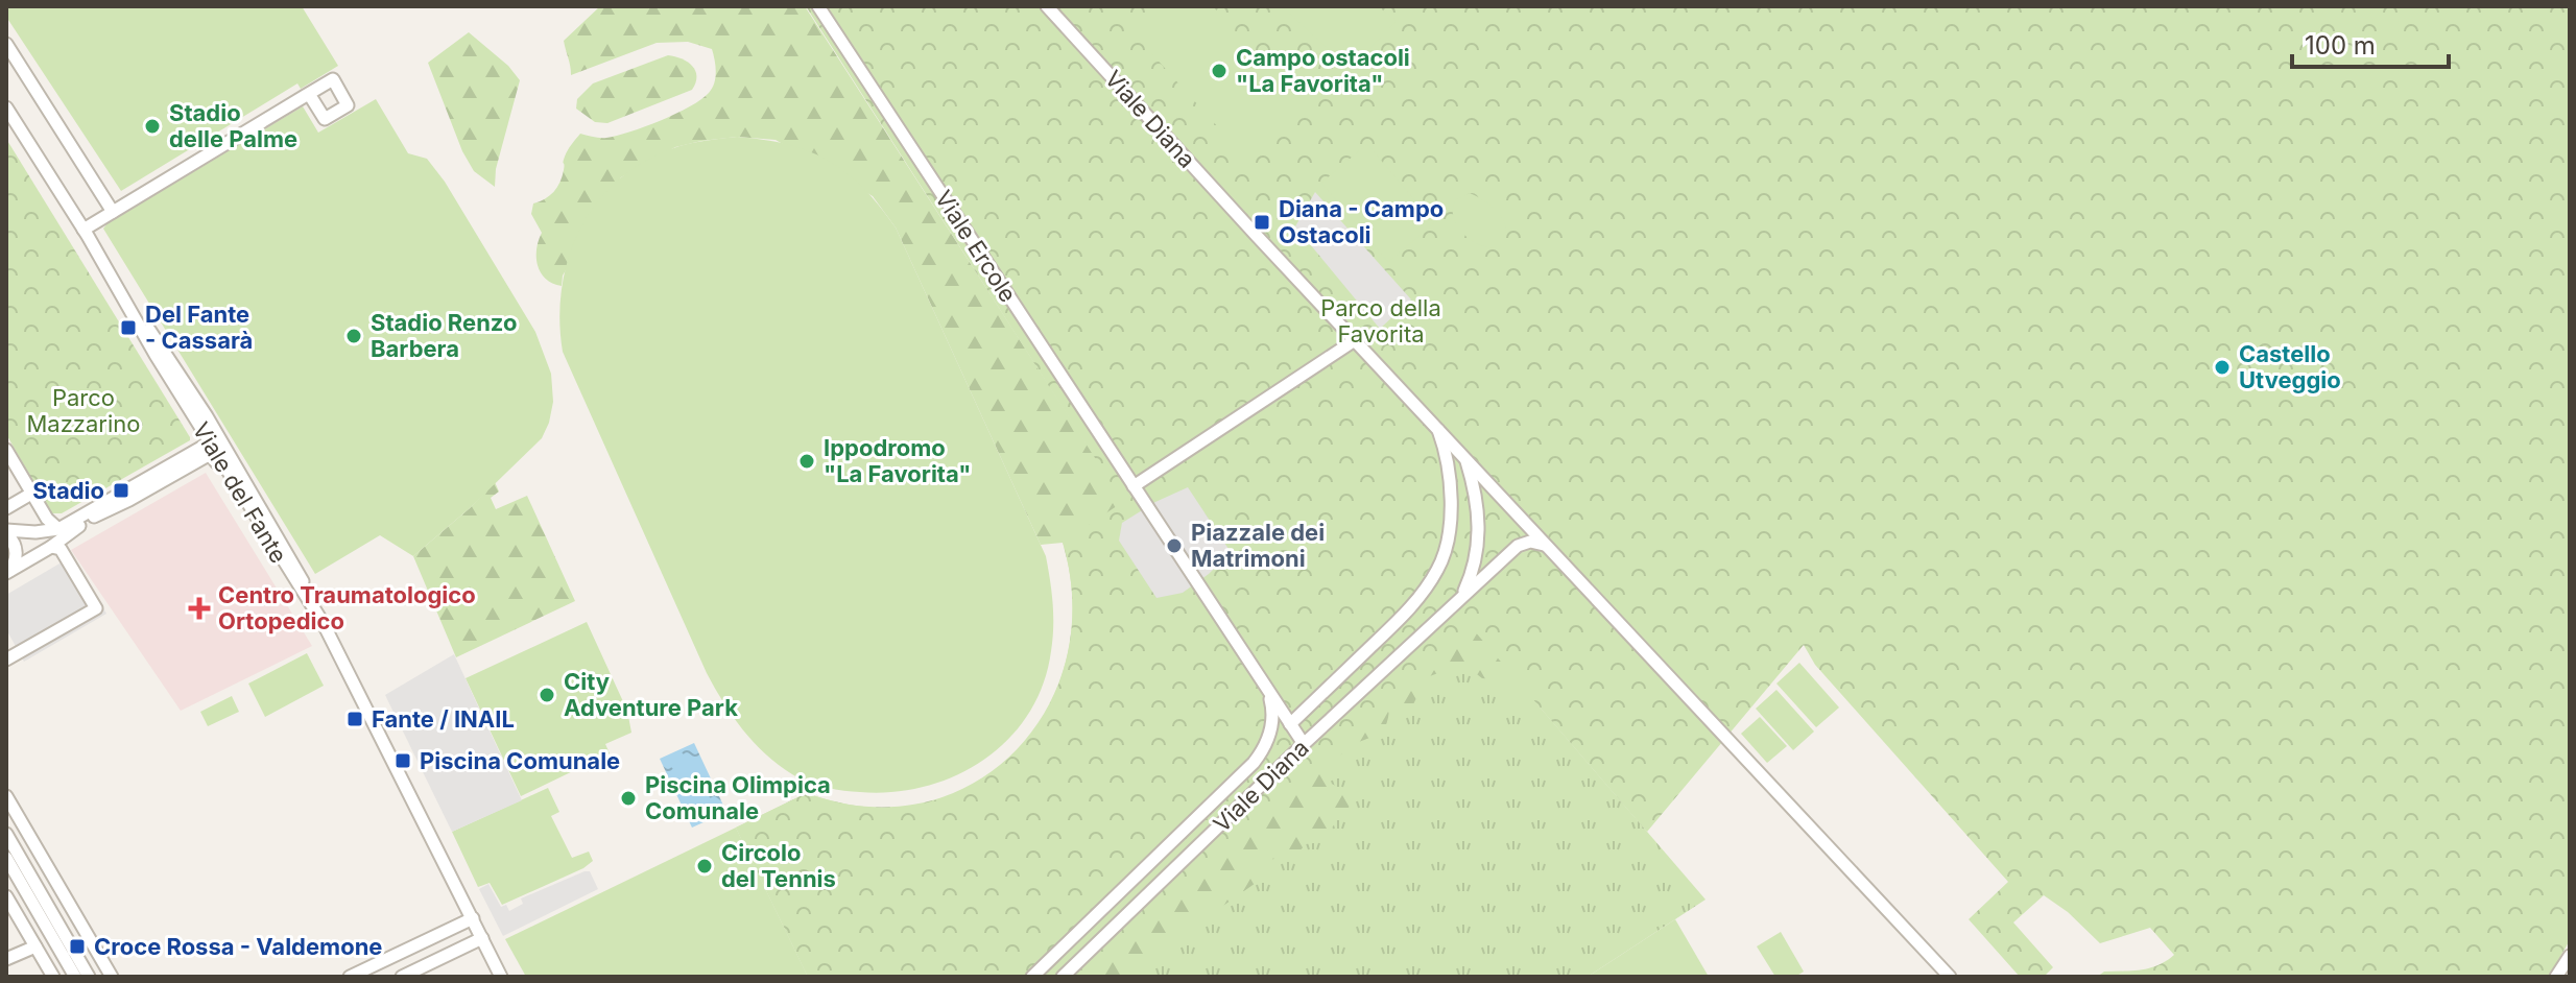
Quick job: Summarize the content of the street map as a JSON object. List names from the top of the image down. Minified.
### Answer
{"streets":{"street":["Viale Diana","Viale Ercole","Viale del Fante"]},"crossings":[["Viale Diana","Viale Ercole"]],"parks":["Parco della Favorita","Parco Mazzarino"],"places":{"other":["Campo ostacoli \"La Favorita\"","Stadio delle Palme","Stadio Renzo Barbera","Castello Utveggio","Ippodromo \"La Favorita\"","Piazzale dei Matrimoni","City Adventure Park","Piscina Olimpica Comunale","Circolo del Tennis"],"transit":["Diana - Campo Ostacoli","Del Fante - Cassarà","Stadio","Fante / INAIL","Piscina Comunale","Croce Rossa - Valdemone"],"health":["Centro Traumatologico Ortopedico"]},"scale_bar":"100 m"}
